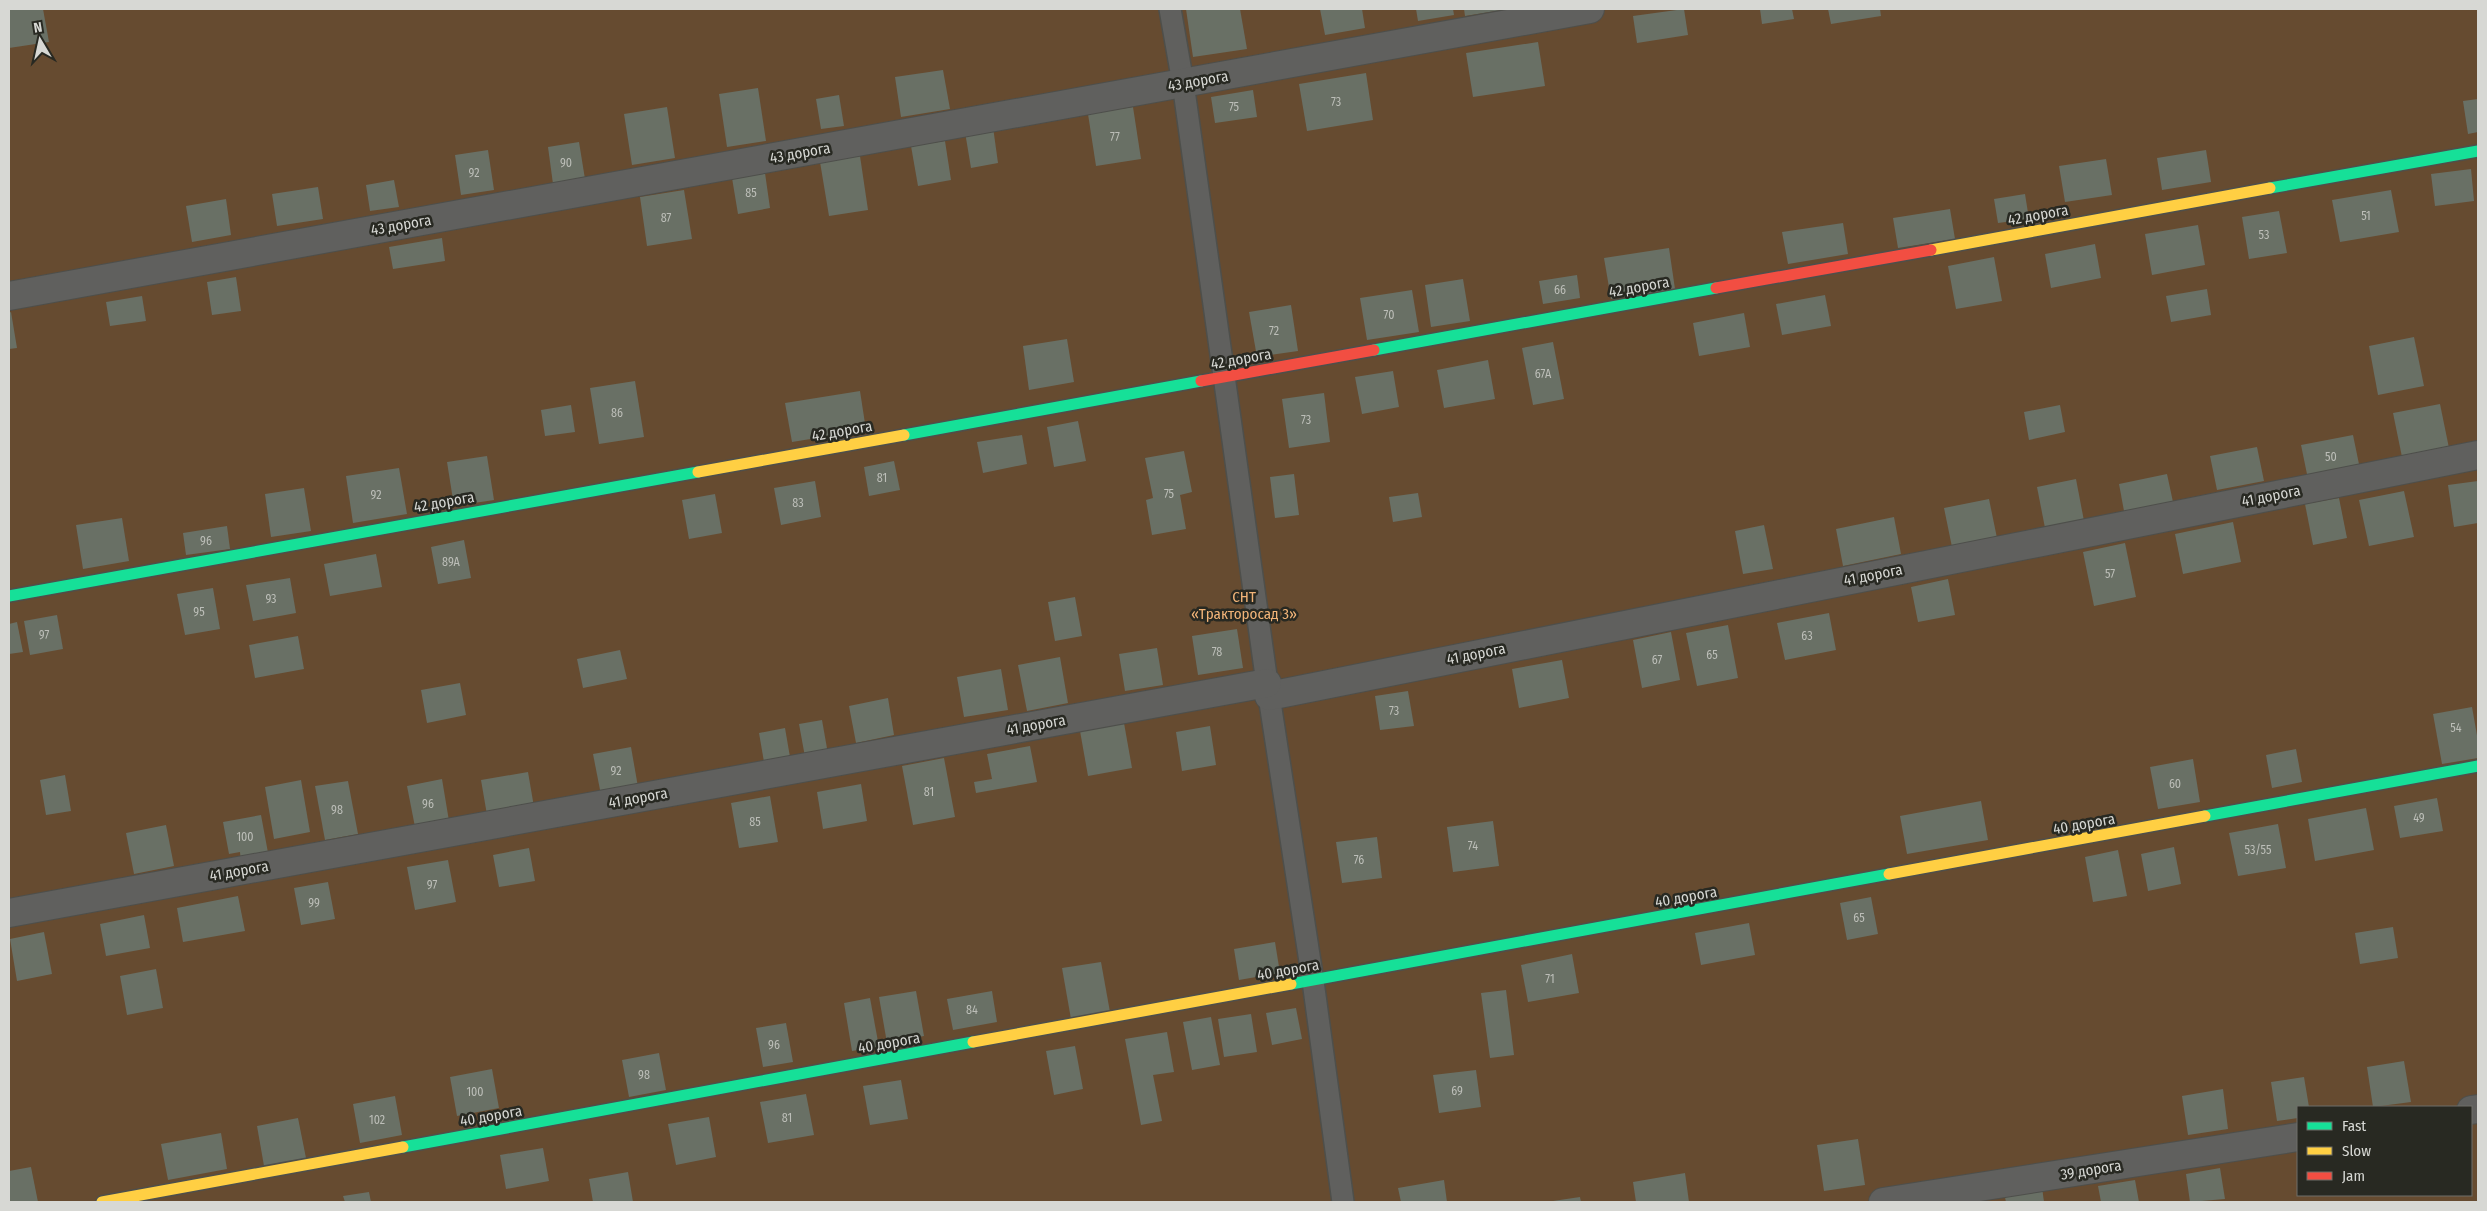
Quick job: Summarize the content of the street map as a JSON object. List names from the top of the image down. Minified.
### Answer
{"streets":{"street":["43 дорога","42 дорога","41 дорога","40 дорога","39 дорога"]},"parks":["СНТ «Тракторосад 3»"],"house_numbers":["73","75","77","90","92","85","51","87","53","66","70","72","67А","86","73","50","81","75","92","83","96","89А","57","93","95","97","63","78","65","67","73","54","92","60","81","96","98","49","85","100","74","53/55","76","97","99","65","71","84","96","98","69","100","81","102"],"legend":["Fast","Slow","Jam"],"north":"top"}
